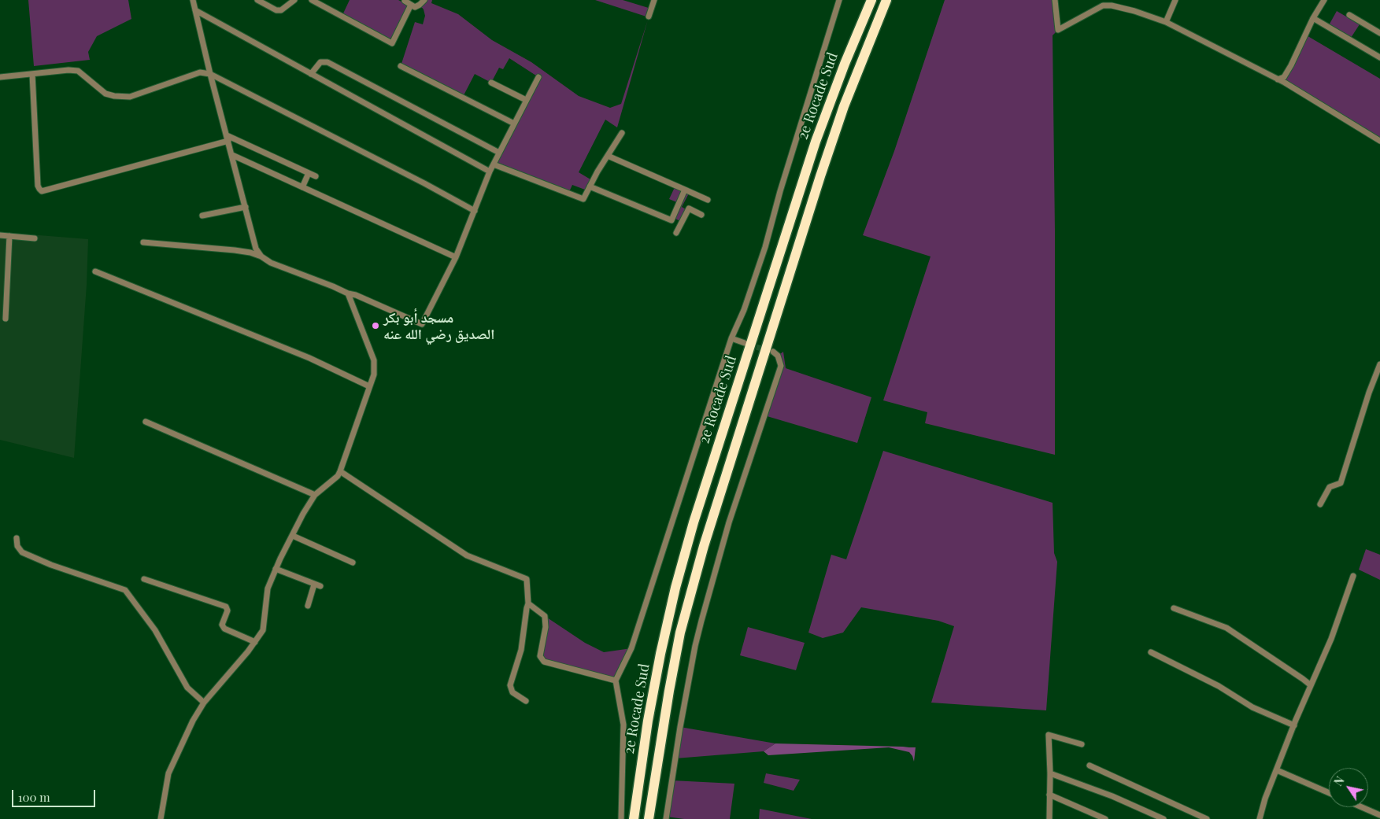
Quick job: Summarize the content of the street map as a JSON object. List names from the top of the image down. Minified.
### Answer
{"streets":{"highway":["2e Rocade Sud"]},"places":["مسجد أبو بكر الصديق رضي الله عنه"],"scale_bar":"100 m","north":"top left"}
